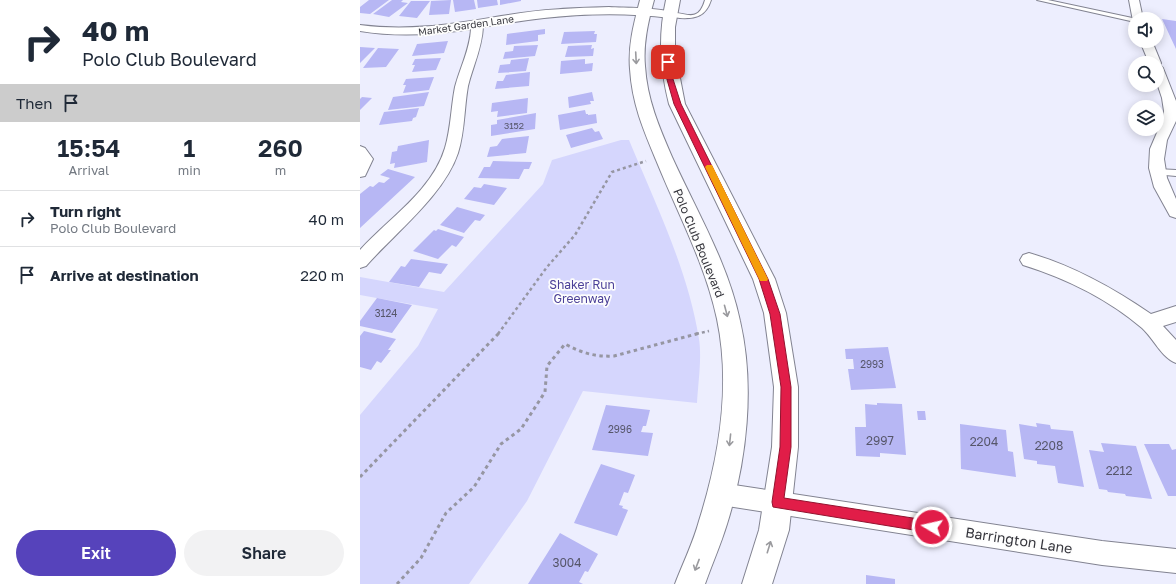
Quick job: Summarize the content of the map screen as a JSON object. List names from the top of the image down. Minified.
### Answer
{"streets":{"street":["Market Garden Lane","Polo Club Boulevard","Barrington Lane"]},"crossings":[["Market Garden Lane","Polo Club Boulevard"],["Polo Club Boulevard","Barrington Lane"]],"parks":["Shaker Run Greenway"],"house_numbers":["3152","3124","2993","2996","2997","2204","2208","2212","3004"],"page":{"turn":["40 m","Polo Club Boulevard"],"then":"Then","eta":["15:54","Arrival","1","min","260","m"],"list":[{"name":"Turn right","note":"Polo Club Boulevard","value":"40 m"},{"name":"Arrive at destination","value":"220 m"}],"buttons":["Exit","Share"]}}
